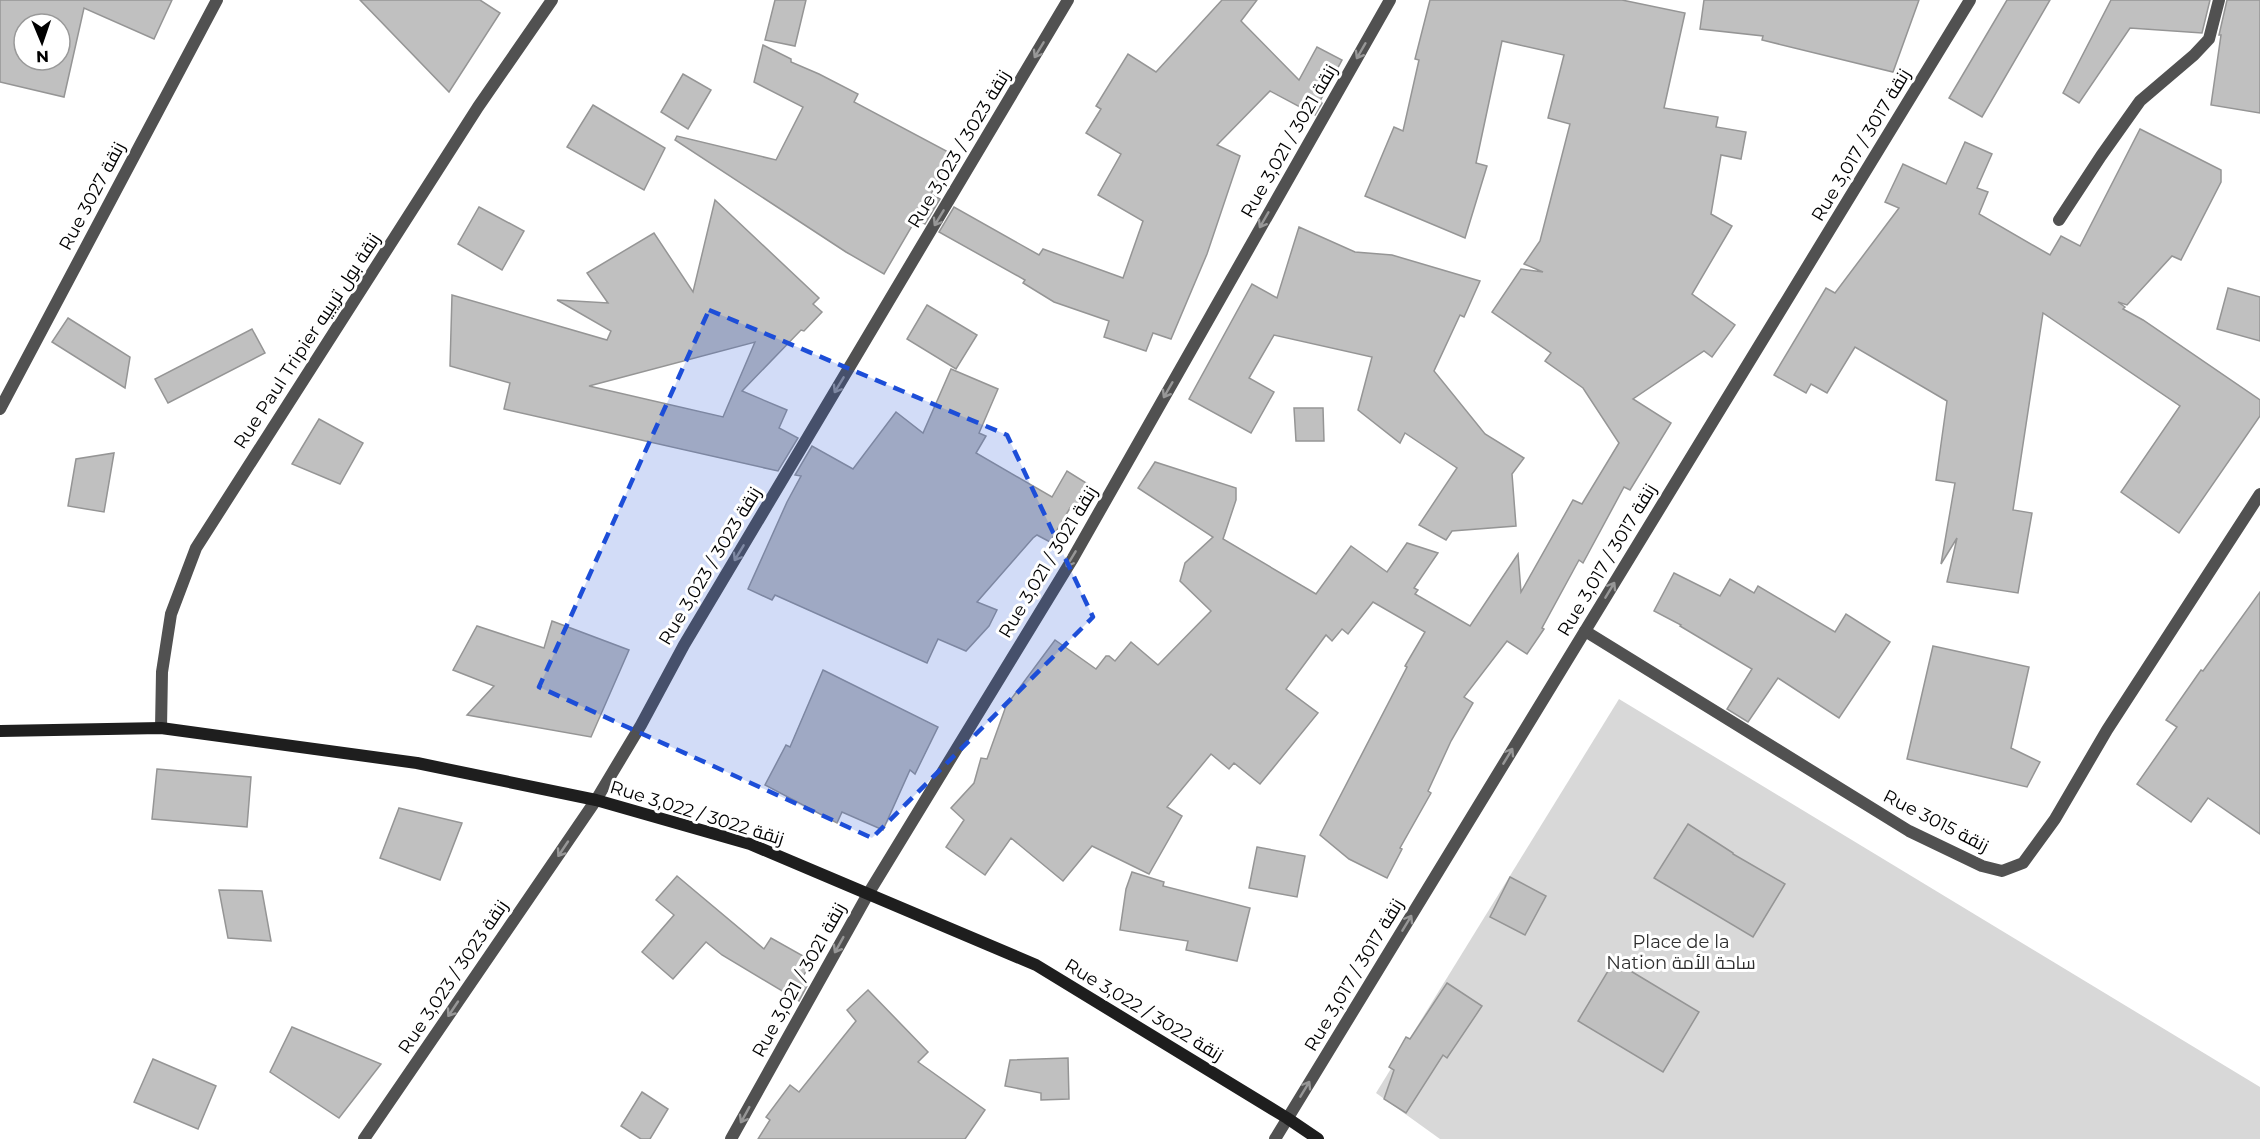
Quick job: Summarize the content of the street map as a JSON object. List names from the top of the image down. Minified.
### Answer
{"streets":{"street":["Rue 3,021 / زنقة 3021","Rue 3,017 / زنقة 3017","Rue 3,023 / زنقة 3023","Rue 3027 زنقة","Rue Paul Tripier زنقة بول تريبيه","Rue 3,022 / زنقة 3022","Rue 3015 زنقة"]},"crossings":[["Rue 3,021 / زنقة 3021","Rue 3,022 / زنقة 3022"],["Rue 3,017 / زنقة 3017","Rue 3,022 / زنقة 3022"],["Rue 3,017 / زنقة 3017","Rue 3015 زنقة"],["Rue 3,023 / زنقة 3023","Rue 3,022 / زنقة 3022"],["Rue Paul Tripier زنقة بول تريبيه","Rue 3,022 / زنقة 3022"]],"one_way":["Rue 3,021 / زنقة 3021","Rue 3,017 / زنقة 3017","Rue 3,023 / زنقة 3023"],"parks":["Place de la Nation ساحة الأمة"],"north":"bottom"}
